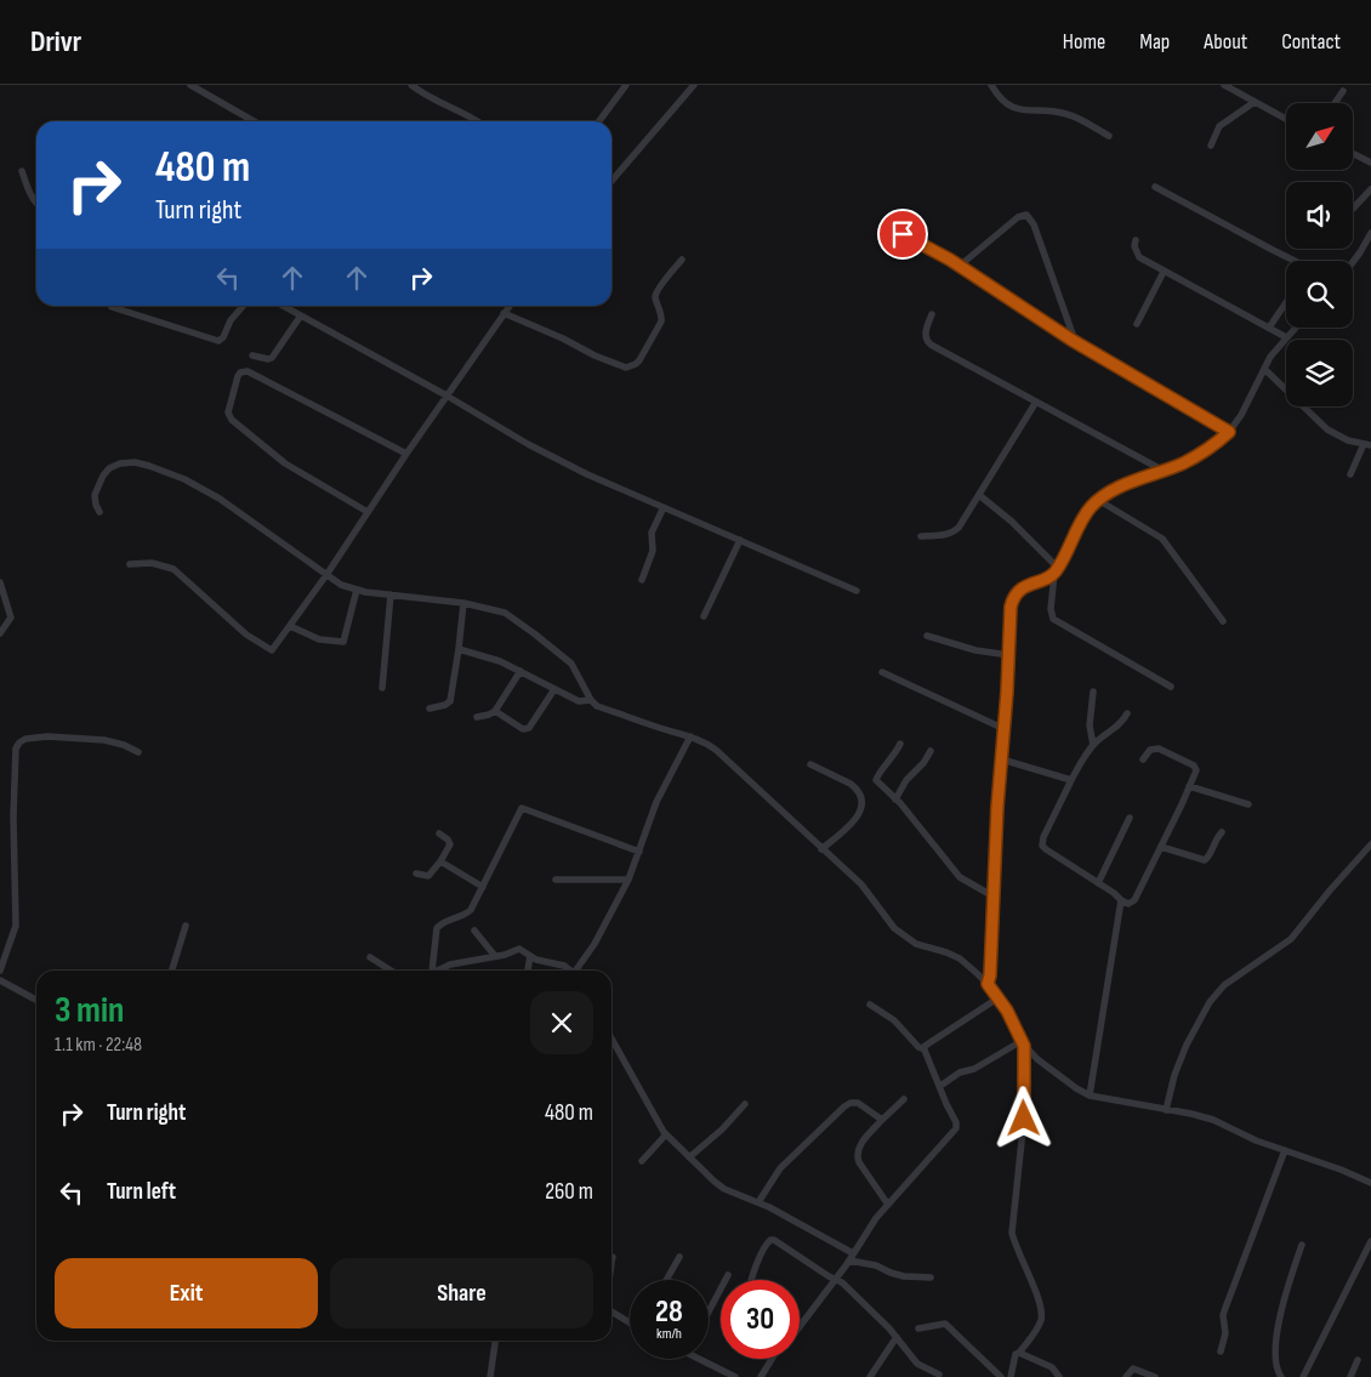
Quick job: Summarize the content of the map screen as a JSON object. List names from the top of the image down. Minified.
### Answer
{"north":"top right","page":{"header":"Drivr","nav":["Home","Map","About","Contact"],"turn":["480 m","Turn right"],"heading":["3 min","1.1 km · 22:48"],"list":[{"name":"Turn right","value":"480 m"},{"name":"Turn left","value":"260 m"}],"buttons":["Exit","Share"],"speed":"28 km/h","limit":"30"}}
